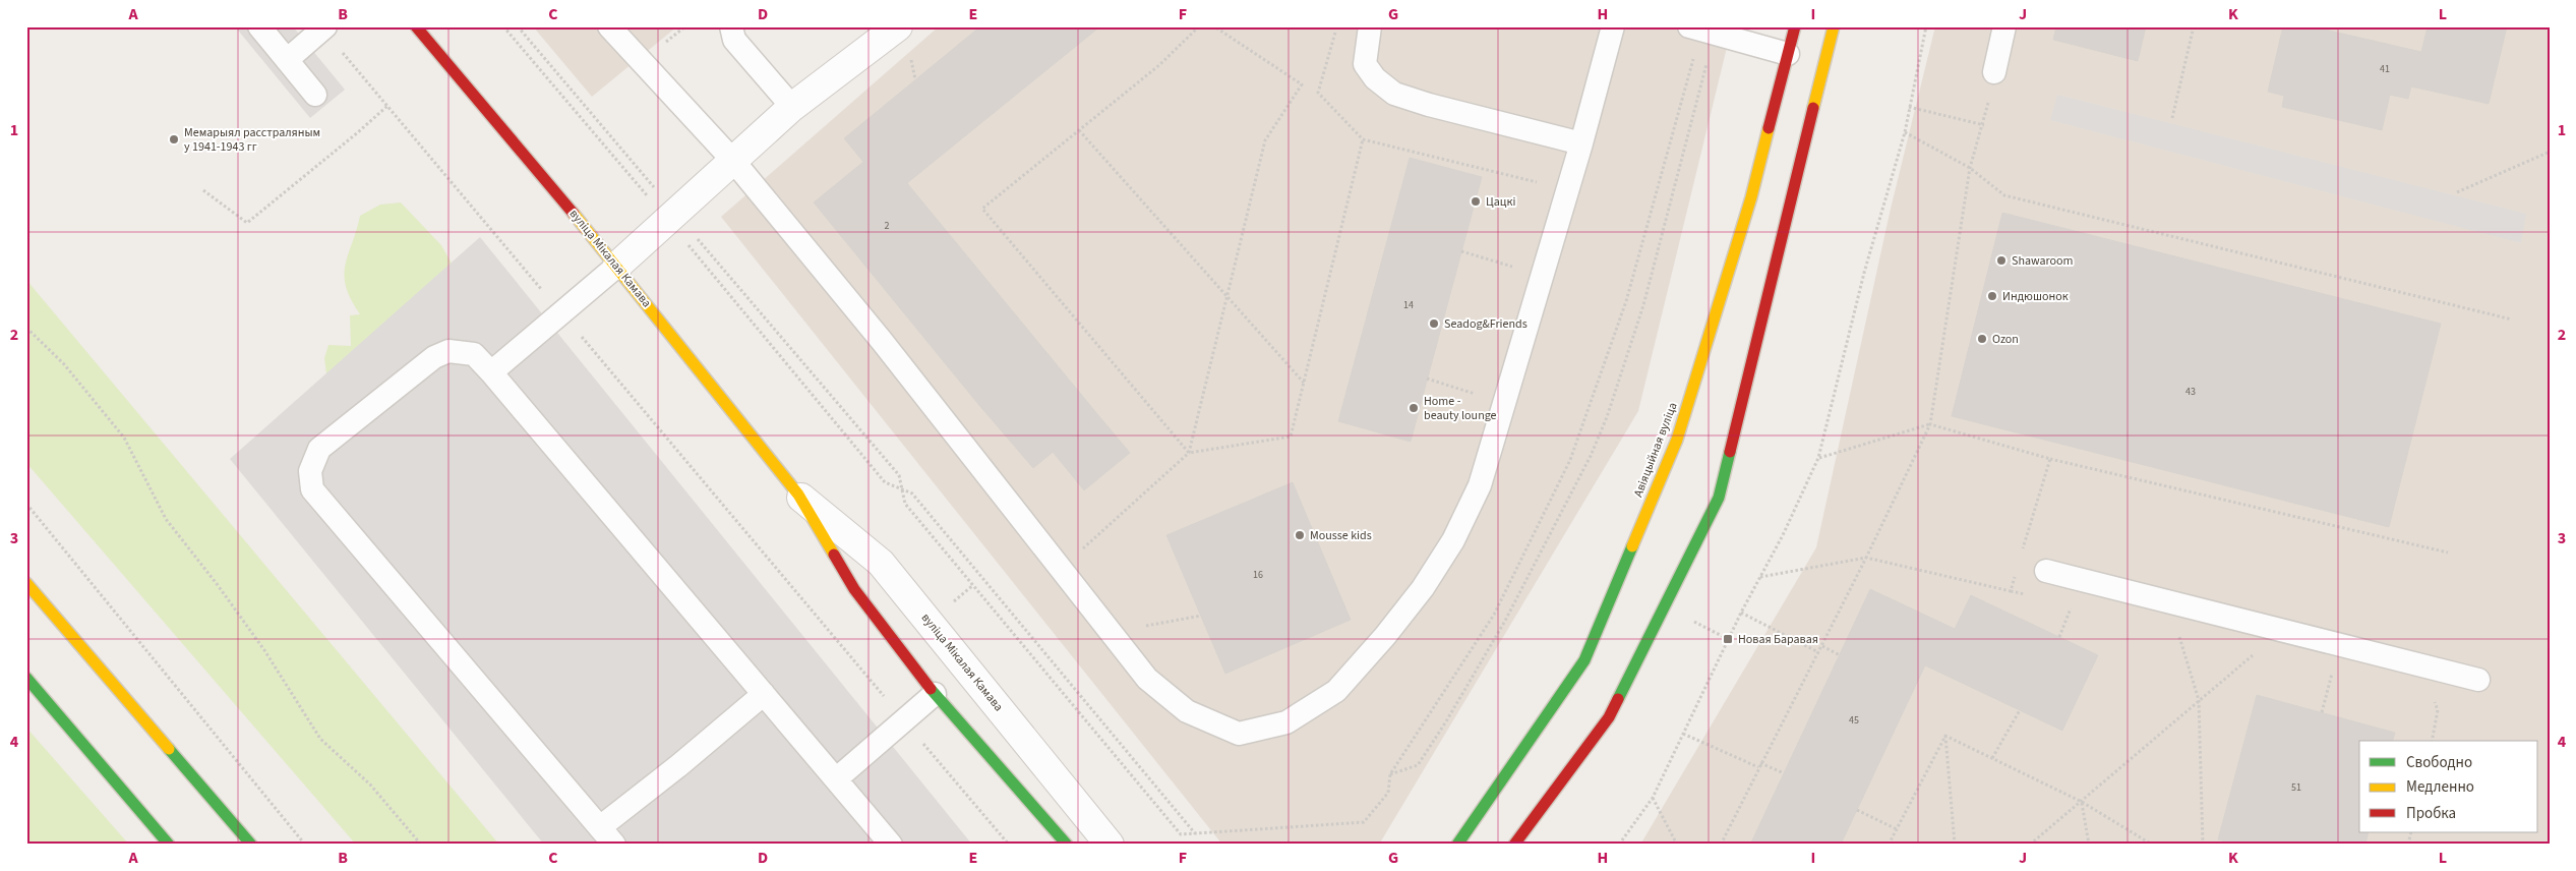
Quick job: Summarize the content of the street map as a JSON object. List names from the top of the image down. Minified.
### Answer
{"streets":{"main road":["вуліца Мікалая Камава","Авіяцыйная вуліца"]},"places":{"other":["Мемарыял расстраляным у 1941-1943 гг","Цацкi","Shawaroom","Индюшонок","Seadog&Friends","Ozon","Home - beauty lounge","Mousse kids"],"transit":["Новая Баравая"]},"house_numbers":["41","2","14","43","16","45","51"],"legend":["Свободно","Медленно","Пробка"],"grid":{"columns":["A","B","C","D","E","F","G","H","I","J","K","L"],"rows":["1","2","3","4"]}}
